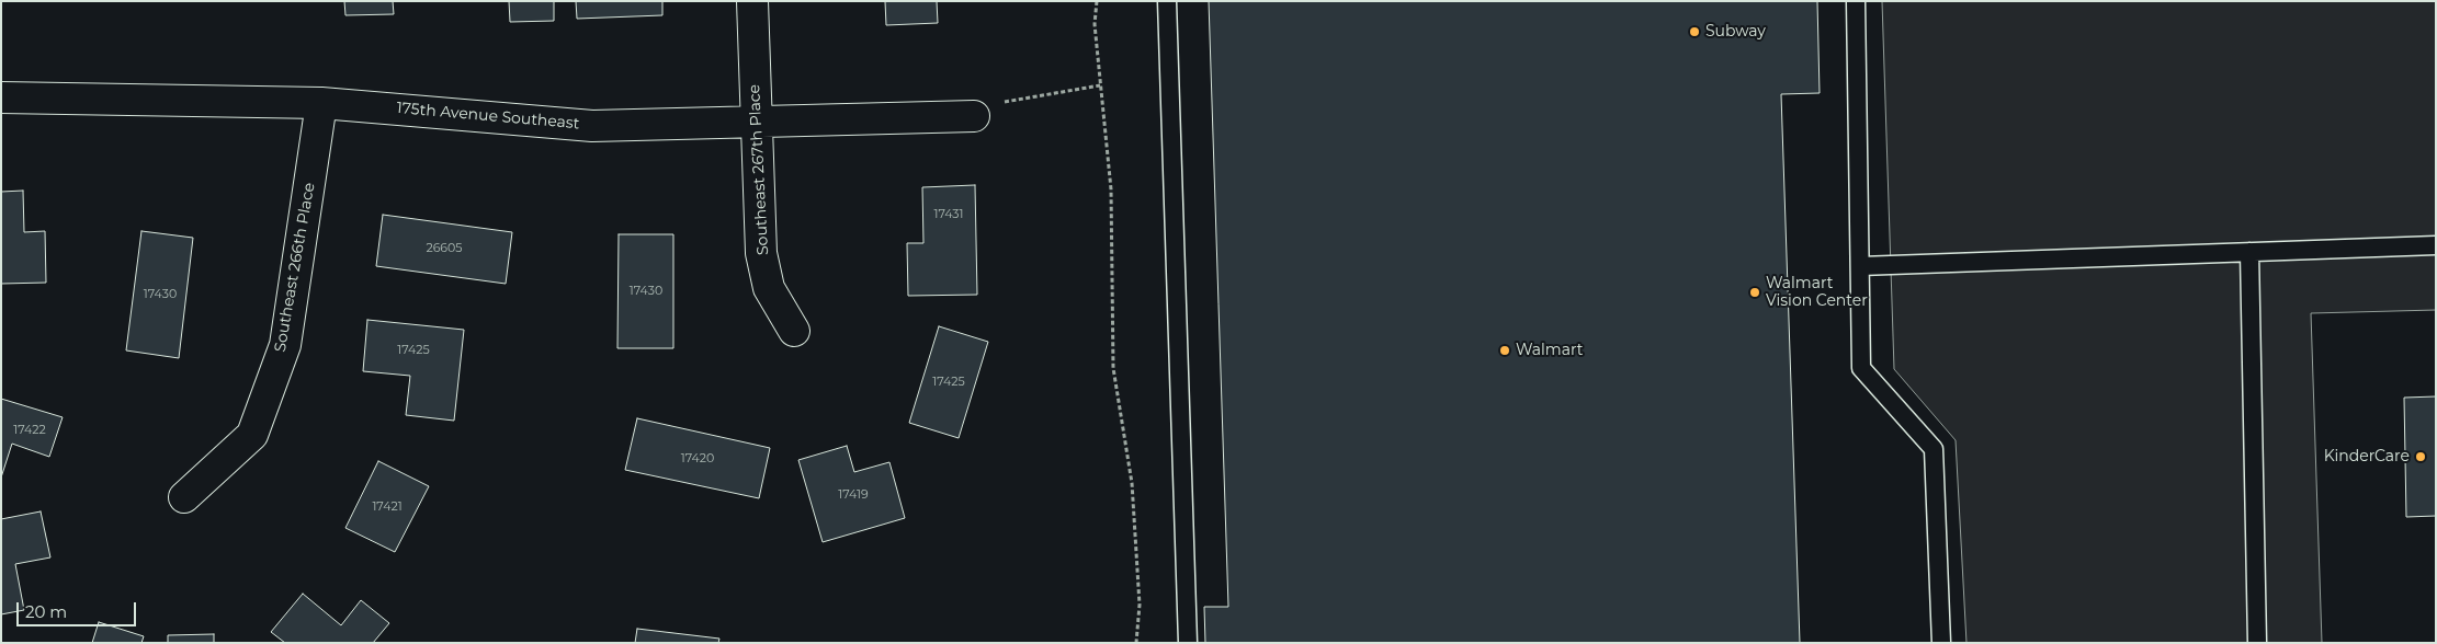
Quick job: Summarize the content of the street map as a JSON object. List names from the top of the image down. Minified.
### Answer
{"streets":{"street":["175th Avenue Southeast","Southeast 267th Place","Southeast 266th Place"]},"crossings":[["175th Avenue Southeast","Southeast 267th Place"],["175th Avenue Southeast","Southeast 266th Place"]],"places":["Subway","Walmart Vision Center","Walmart","KinderCare"],"house_numbers":["17431","26605","17430","17430","17425","17425","17422","17420","17419","17421"],"scale_bar":"20 m"}
